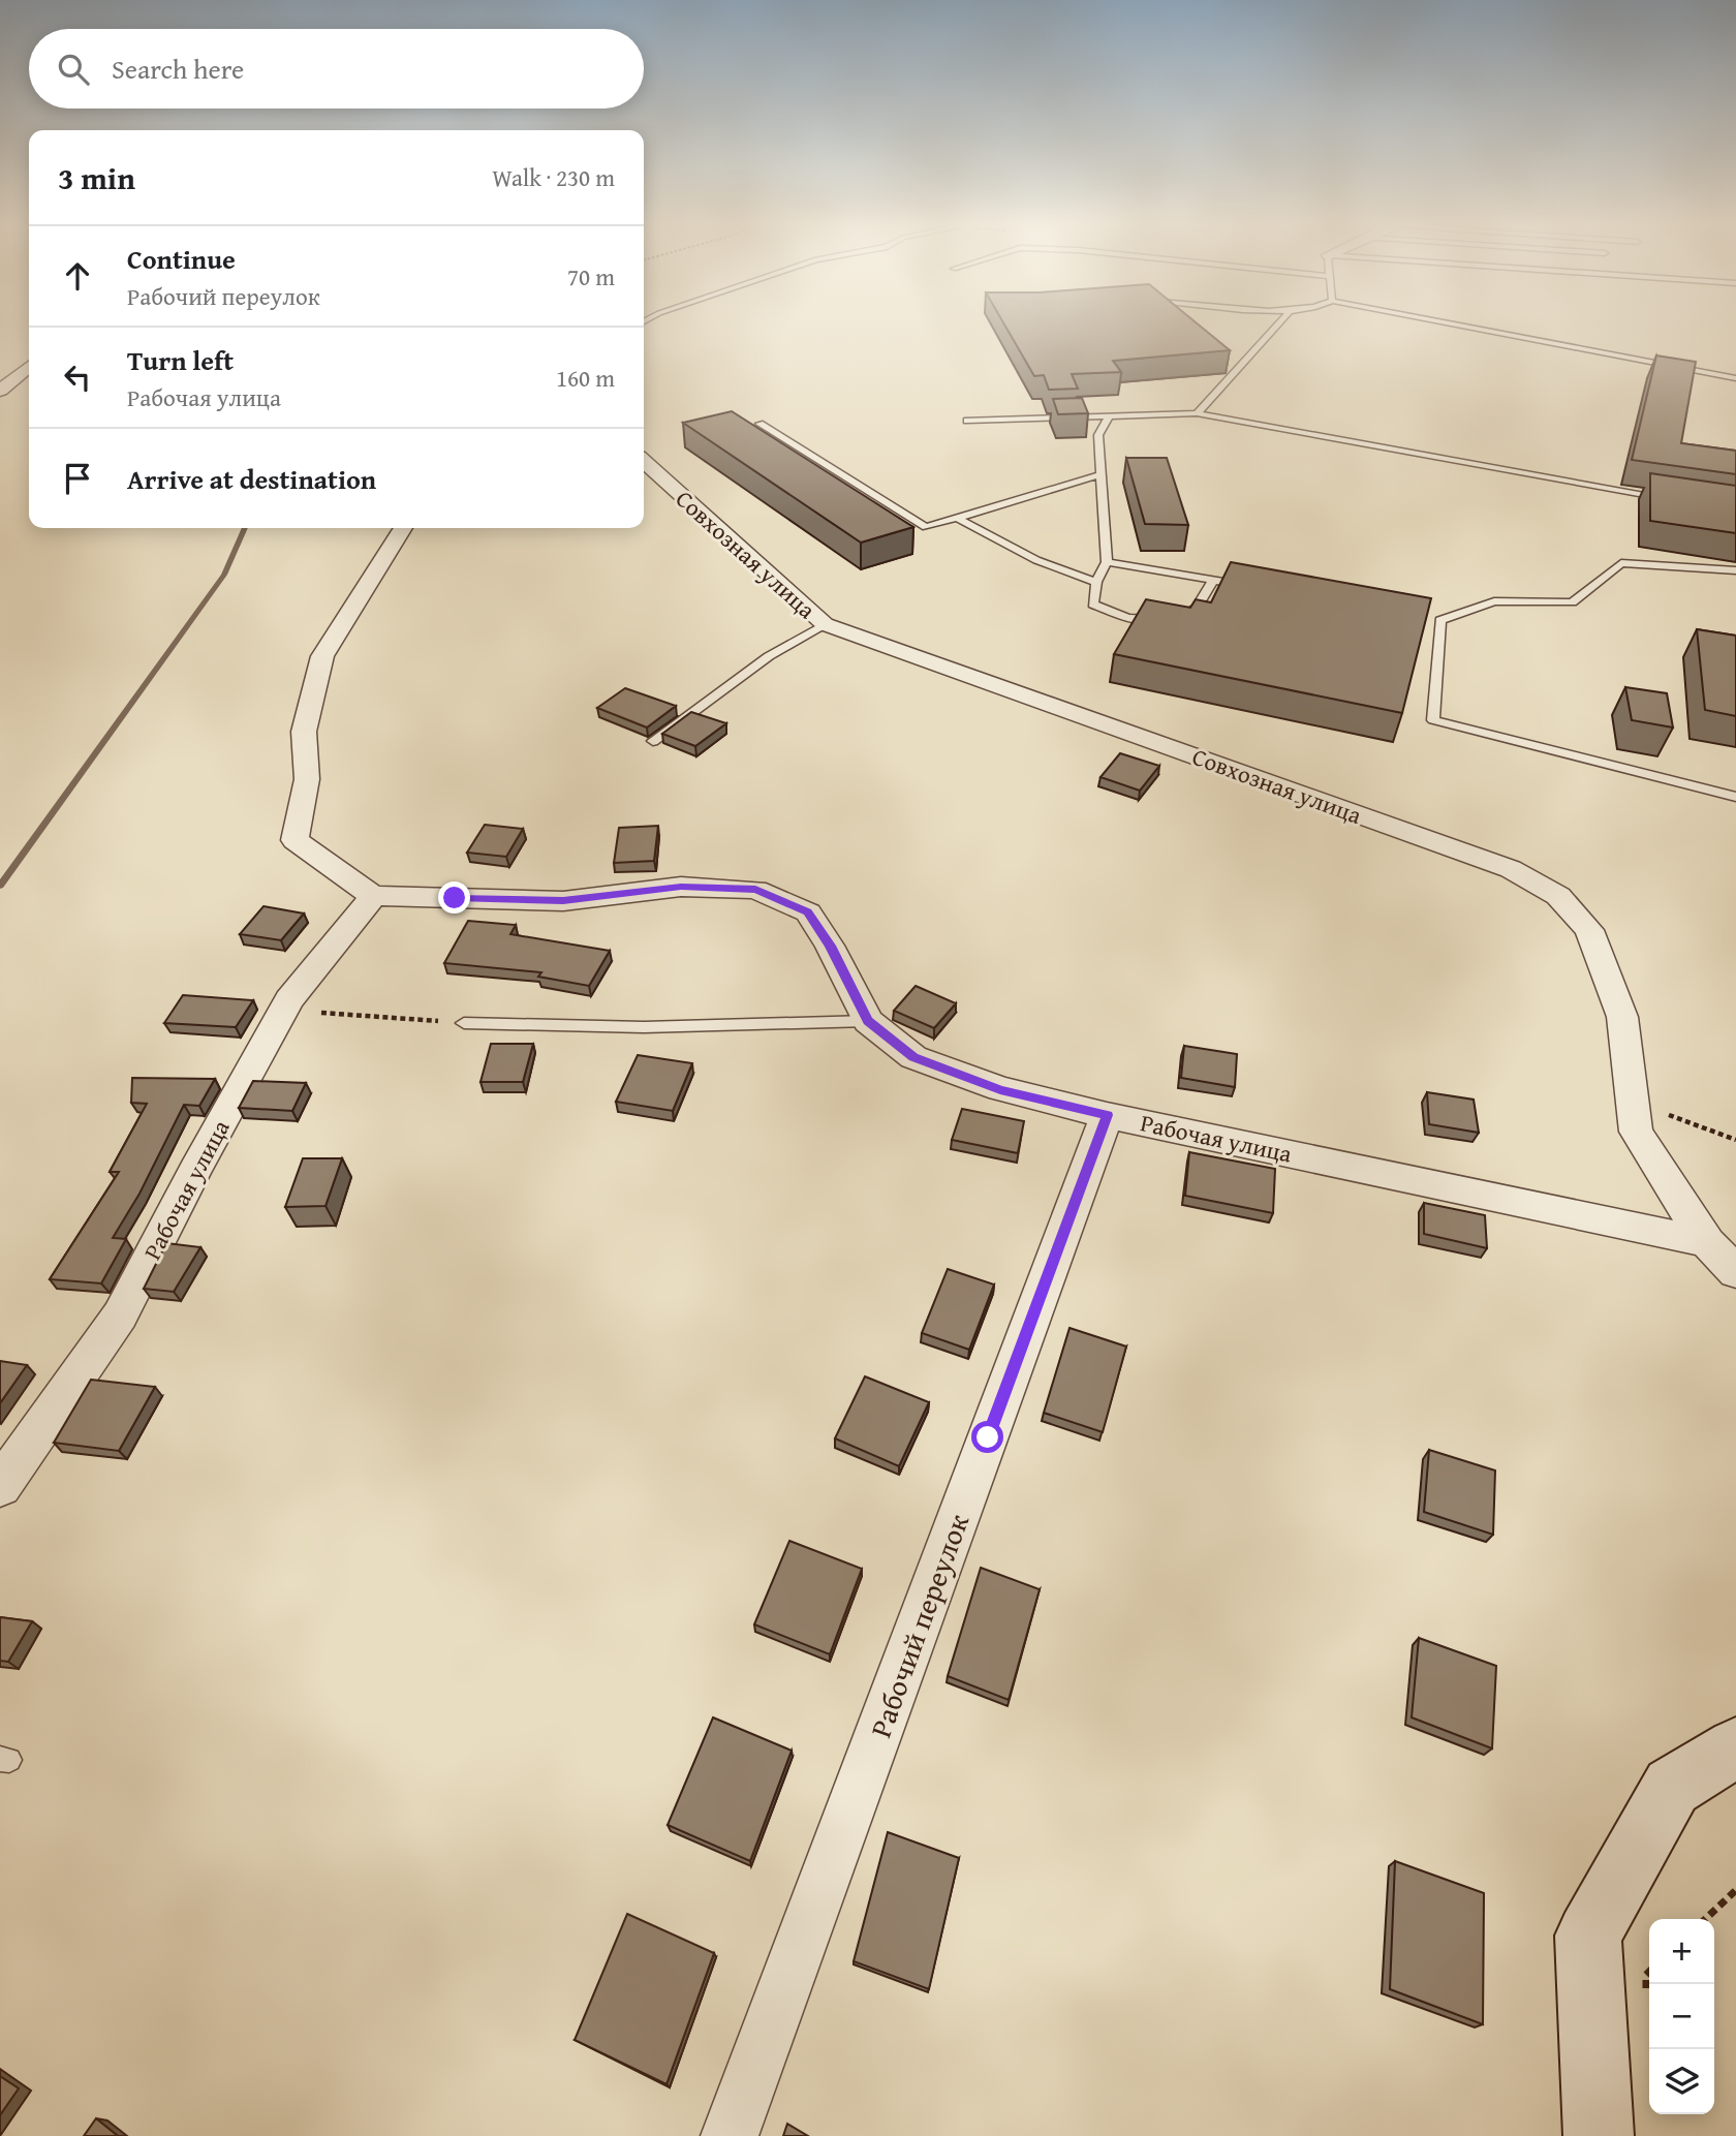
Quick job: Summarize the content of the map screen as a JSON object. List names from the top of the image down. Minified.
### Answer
{"streets":{"street":["Совхозная улица","Рабочая улица","Рабочий переулок"]},"crossings":[["Совхозная улица","Рабочая улица"],["Рабочая улица","Рабочий переулок"]],"page":{"search":"Search here","heading":["3 min","Walk · 230 m"],"list":[["Continue","Рабочий переулок","70 m"],["Turn left","Рабочая улица","160 m"],"Arrive at destination"],"map_buttons":["+","−"]}}
